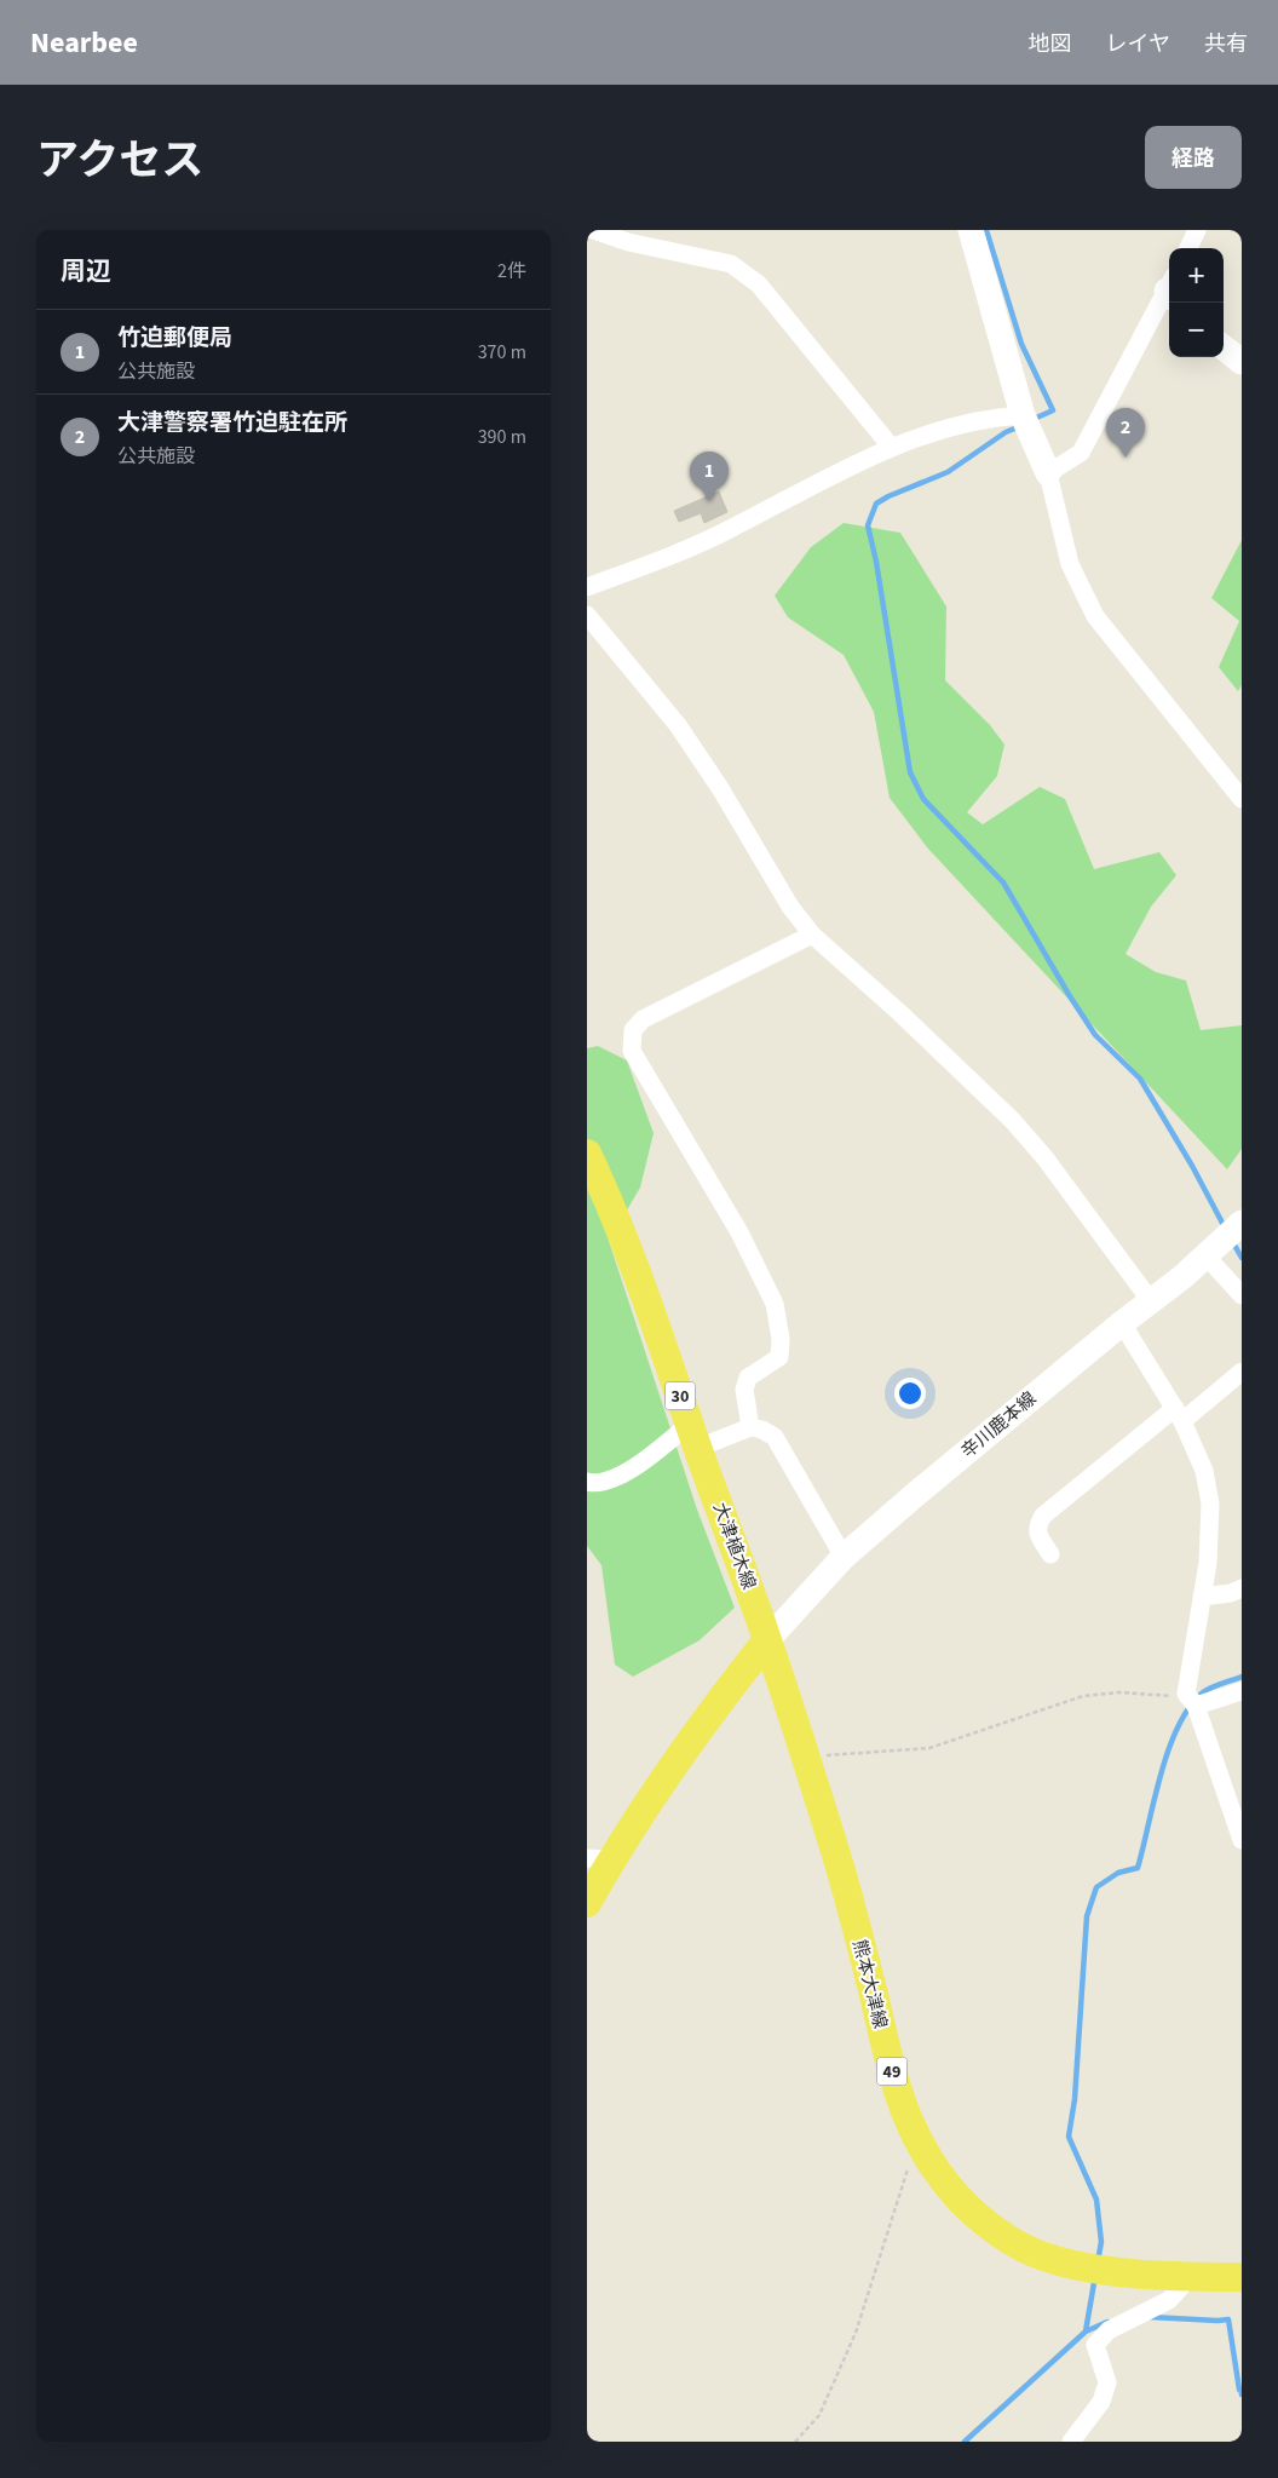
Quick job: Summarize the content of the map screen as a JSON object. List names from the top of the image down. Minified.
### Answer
{"streets":{"main road":["30","辛川鹿本線","大津植木線","熊本大津線","49"]},"crossings":[["辛川鹿本線","大津植木線"],["辛川鹿本線","熊本大津線"],["大津植木線","熊本大津線"]],"page":{"header":"Nearbee","nav":["地図","レイヤ","共有"],"title":"アクセス","buttons":"経路","heading":["周辺","2件"],"map_buttons":["+","−"],"list":[{"mark":"1","name":"竹迫郵便局","note":"公共施設","value":"370 m"},{"mark":"2","name":"大津警察署竹迫駐在所","note":"公共施設","value":"390 m"}],"pins":["2","1"]}}
